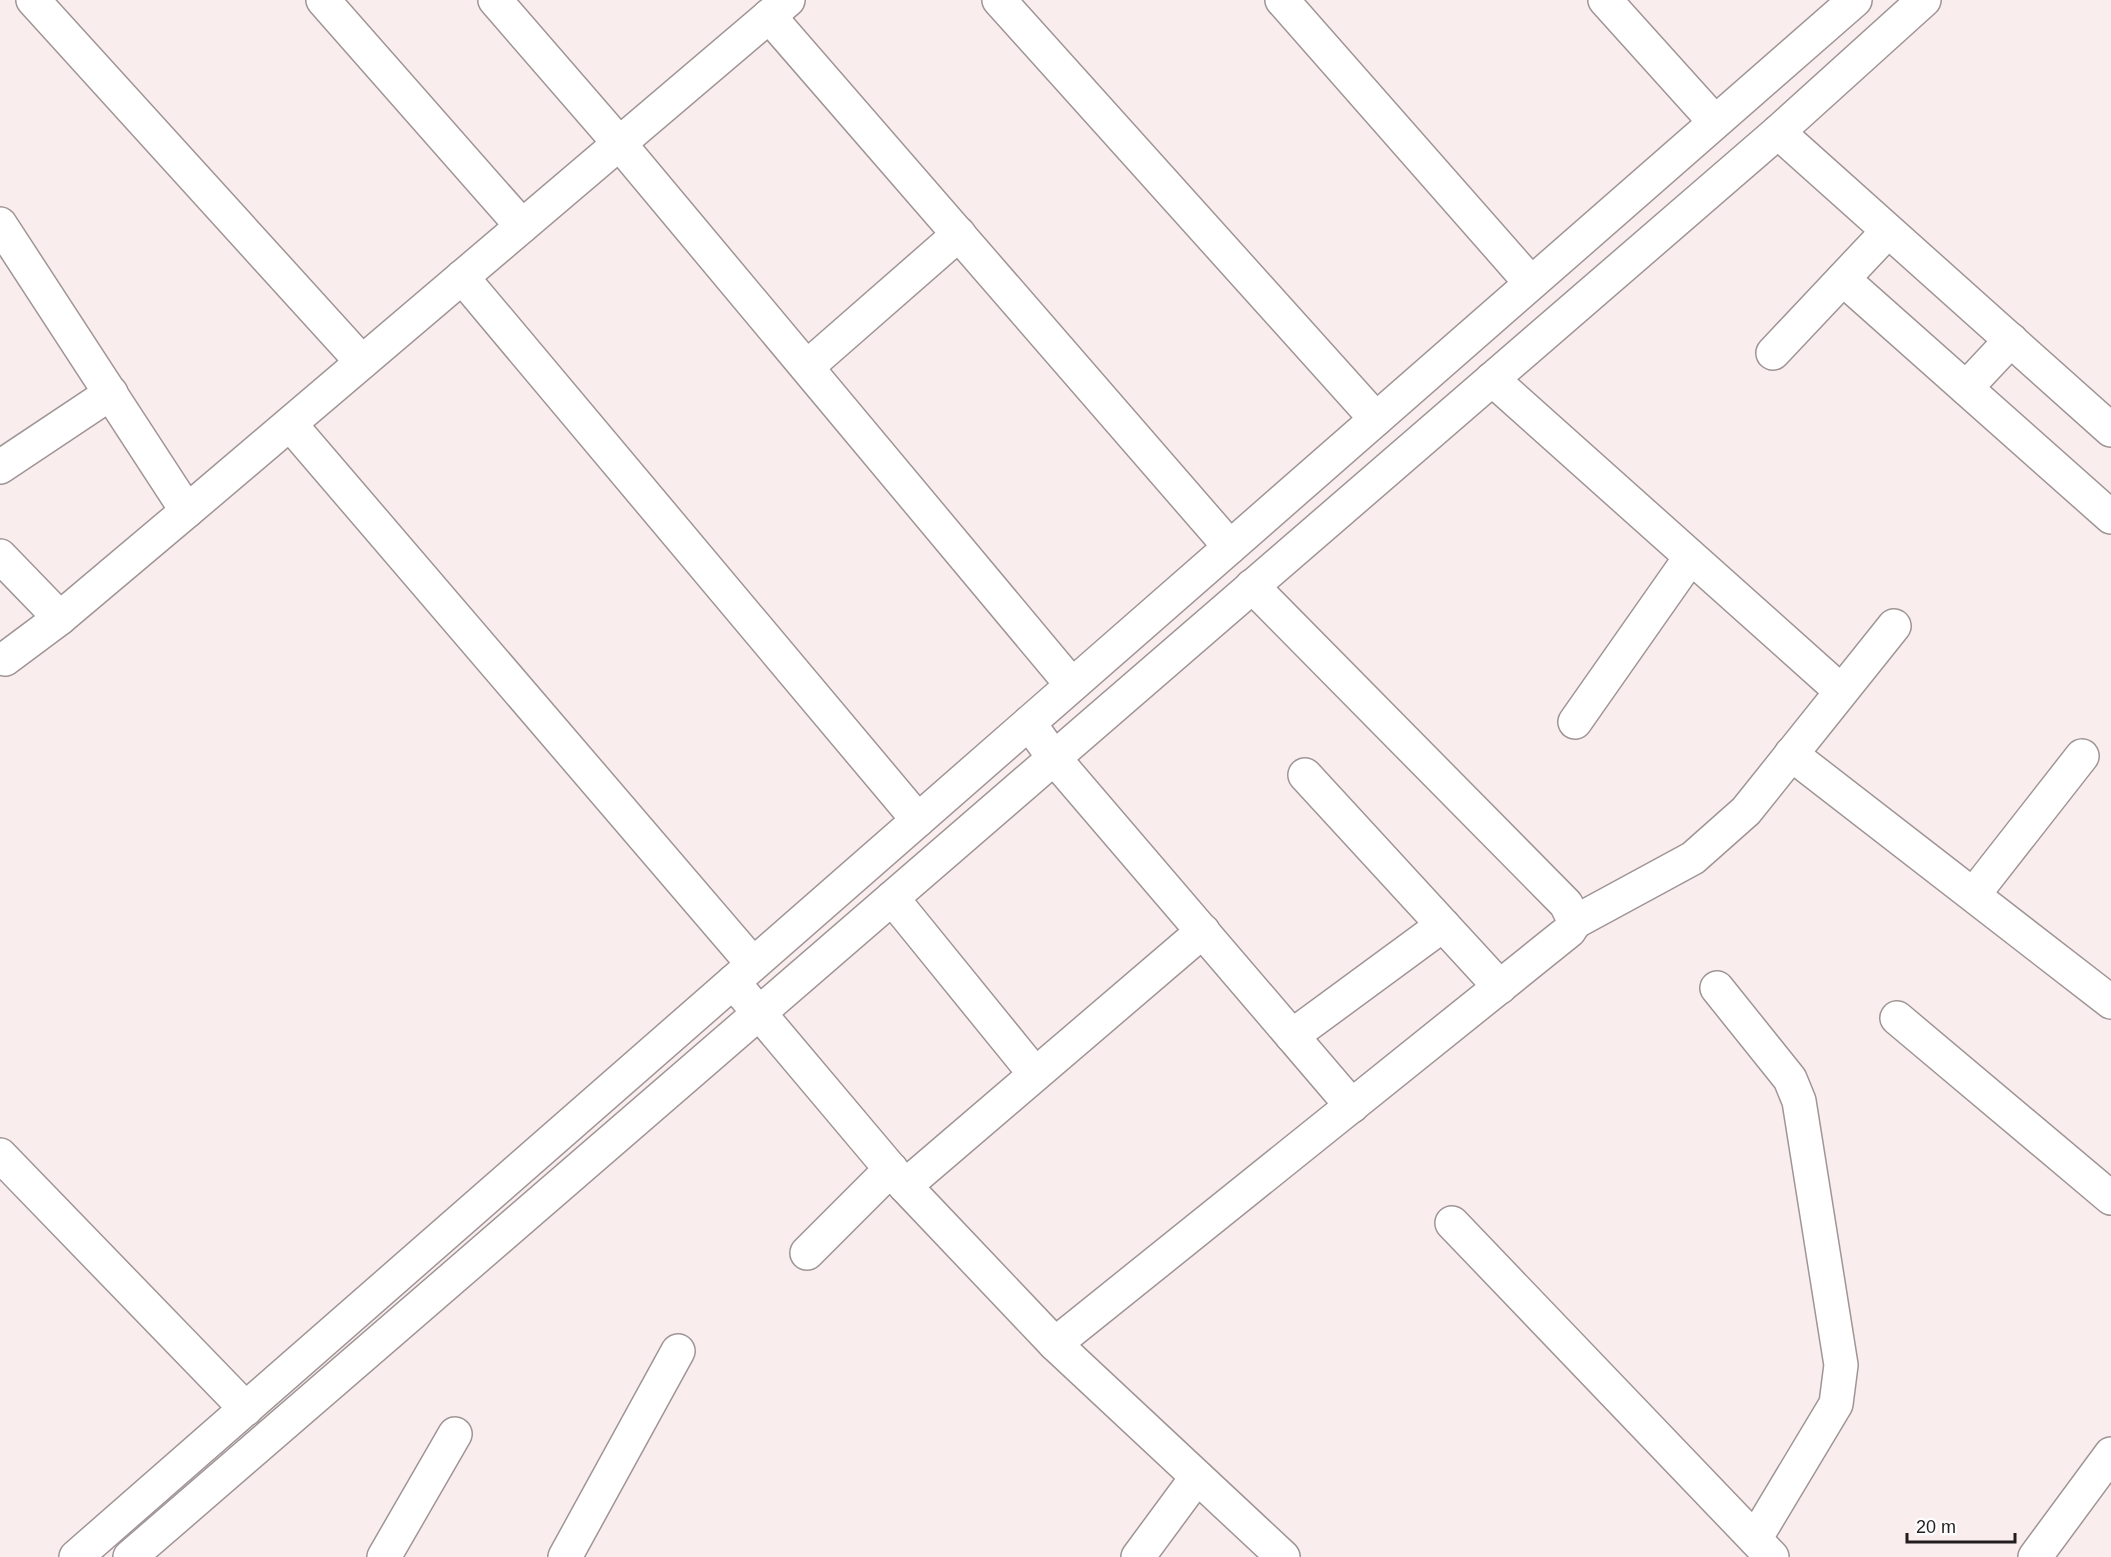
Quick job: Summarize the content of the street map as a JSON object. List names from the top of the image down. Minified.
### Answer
{"scale_bar":"20 m"}
